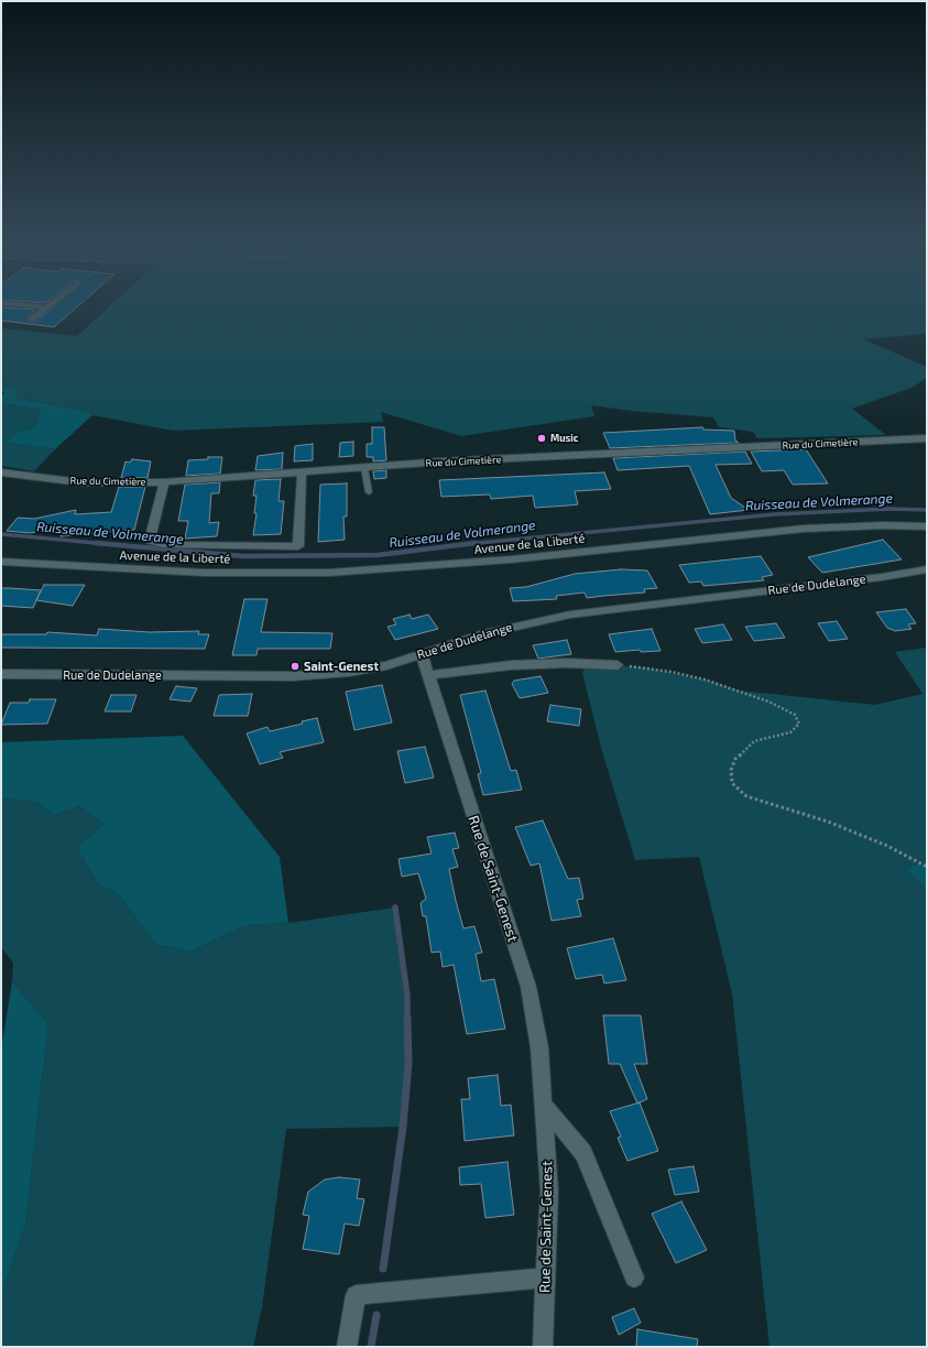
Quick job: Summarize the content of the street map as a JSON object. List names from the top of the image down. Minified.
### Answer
{"streets":{"street":["Rue du Cimetière","Avenue de la Liberté","Rue de Dudelange","Rue de Saint-Genest"]},"crossings":[["Rue de Dudelange","Rue de Saint-Genest"]],"water":["Ruisseau de Volmerange"],"places":["Music","Saint-Genest"]}
